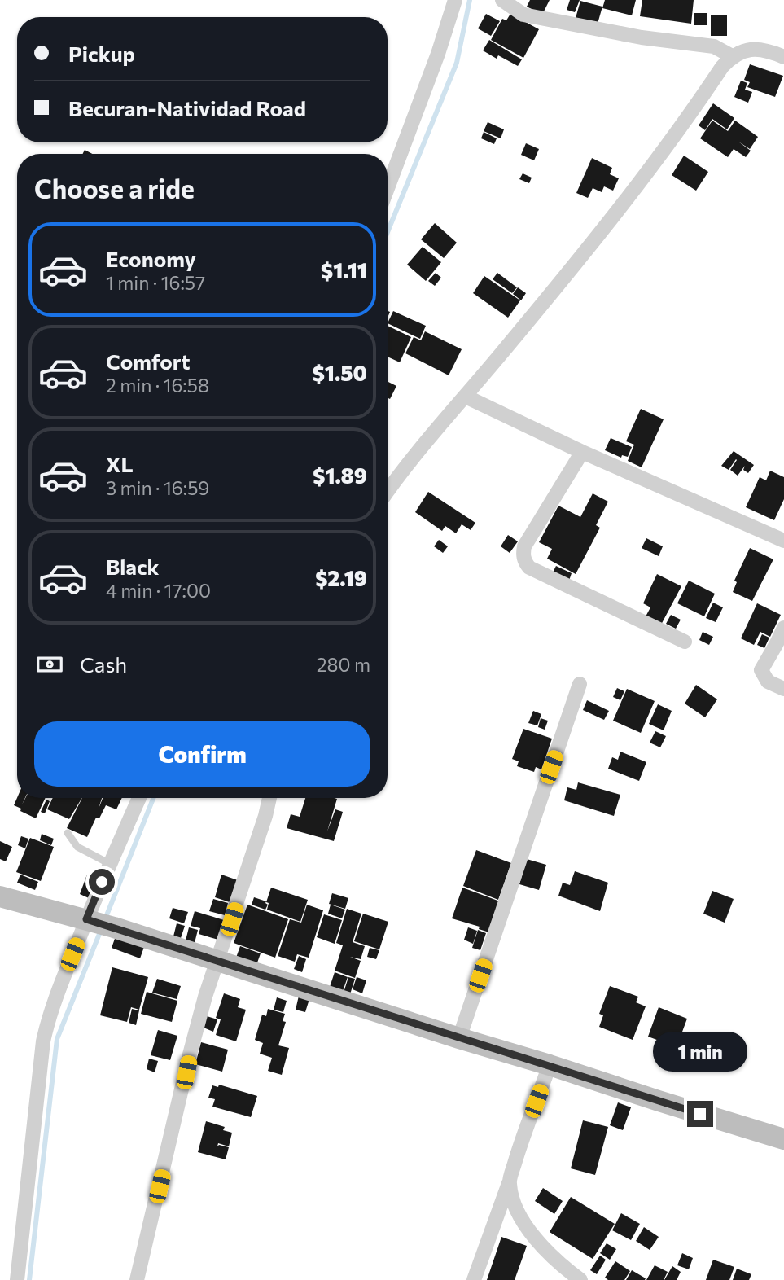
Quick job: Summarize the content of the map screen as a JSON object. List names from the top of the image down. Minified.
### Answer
{"page":{"banner":["Pickup","Becuran-Natividad Road"],"heading":"Choose a ride","list":[{"name":"Economy","note":"1 min · 16:57","value":"$1.11"},{"name":"Comfort","note":"2 min · 16:58","value":"$1.50"},{"name":"XL","note":"3 min · 16:59","value":"$1.89"},{"name":"Black","note":"4 min · 17:00","value":"$2.19"}],"pay":["Cash","280 m"],"buttons":"Confirm","bubble":"1 min"}}
